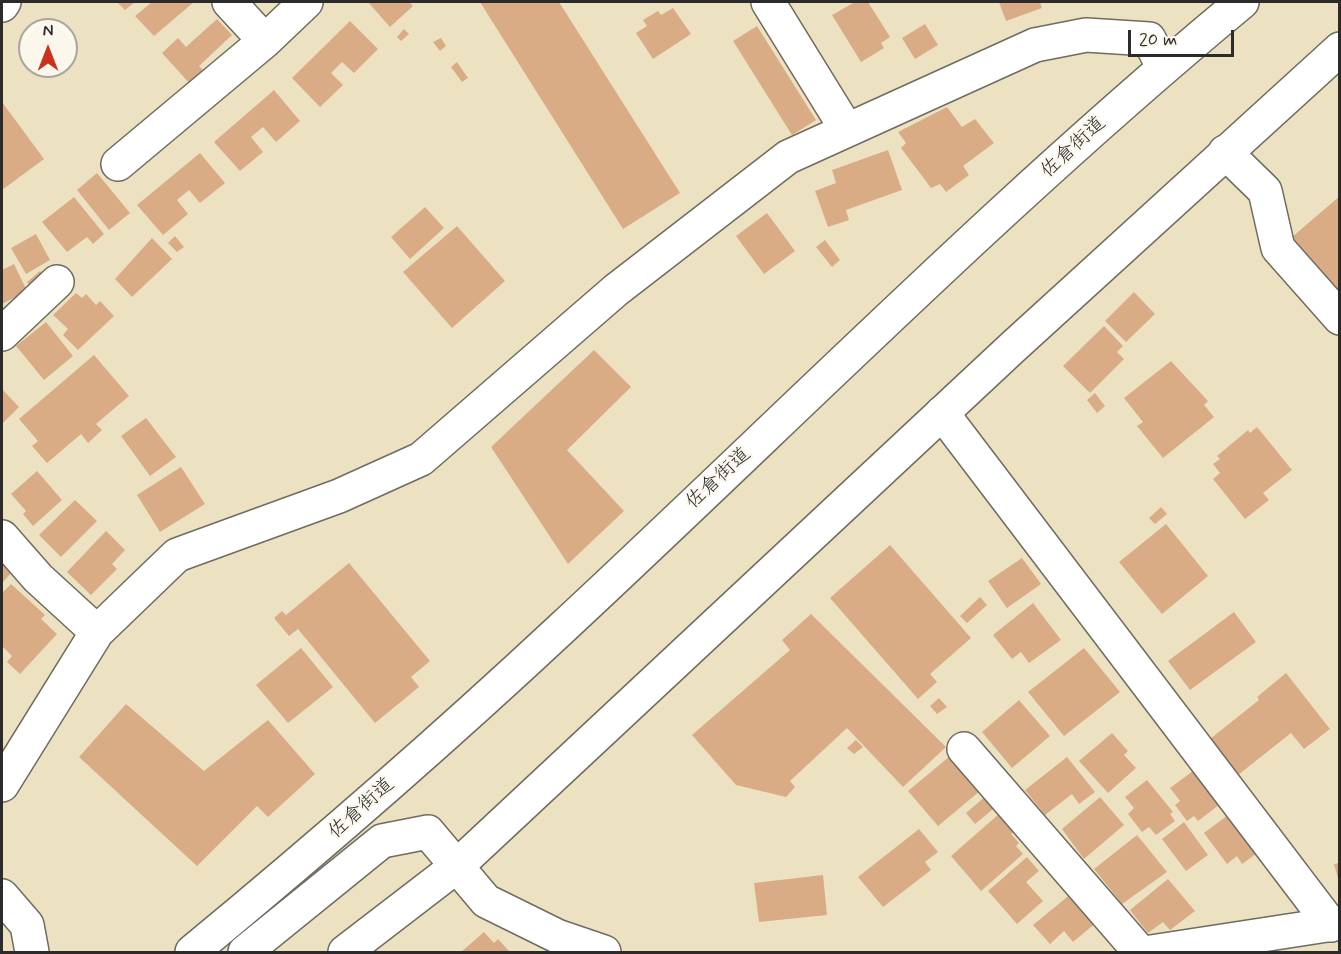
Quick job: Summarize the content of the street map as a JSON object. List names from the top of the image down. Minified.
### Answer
{"streets":{"main road":["佐倉街道"]},"scale_bar":"20 m","north":"top"}
